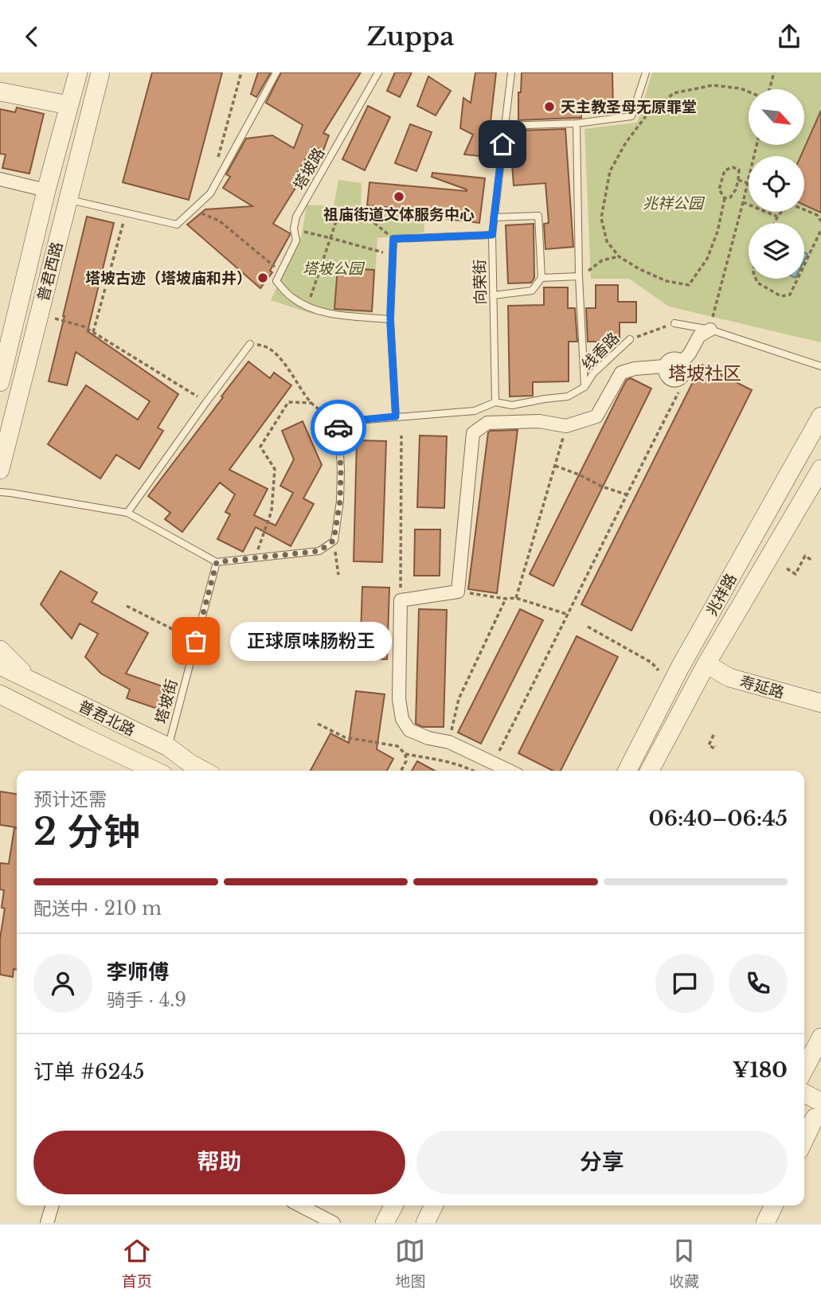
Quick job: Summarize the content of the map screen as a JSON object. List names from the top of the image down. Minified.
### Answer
{"streets":{"main road":["普君西路","兆祥路","寿延路","普君北路"],"lane":["塔坡路","向荣街","线香路","塔坡街"]},"crossings":[["向荣街","线香路"],["兆祥路","寿延路"],["塔坡街","普君北路"]],"districts":["塔坡社区"],"parks":["兆祥公园","塔坡公园"],"places":["天主教圣母无原罪堂","祖庙街道文体服务中心","塔坡古迹（塔坡庙和井）","正球原味肠粉王"],"north":"bottom right","page":{"header":"Zuppa","bubble":"正球原味肠粉王","heading":["2 分钟","预计还需","06:40–06:45"],"panel":["李师傅","骑手 · 4.9","订单 #6245","¥180"],"bar":"配送中 · 210 m","buttons":["帮助","分享"],"tabs":["首页","地图","收藏"]}}
